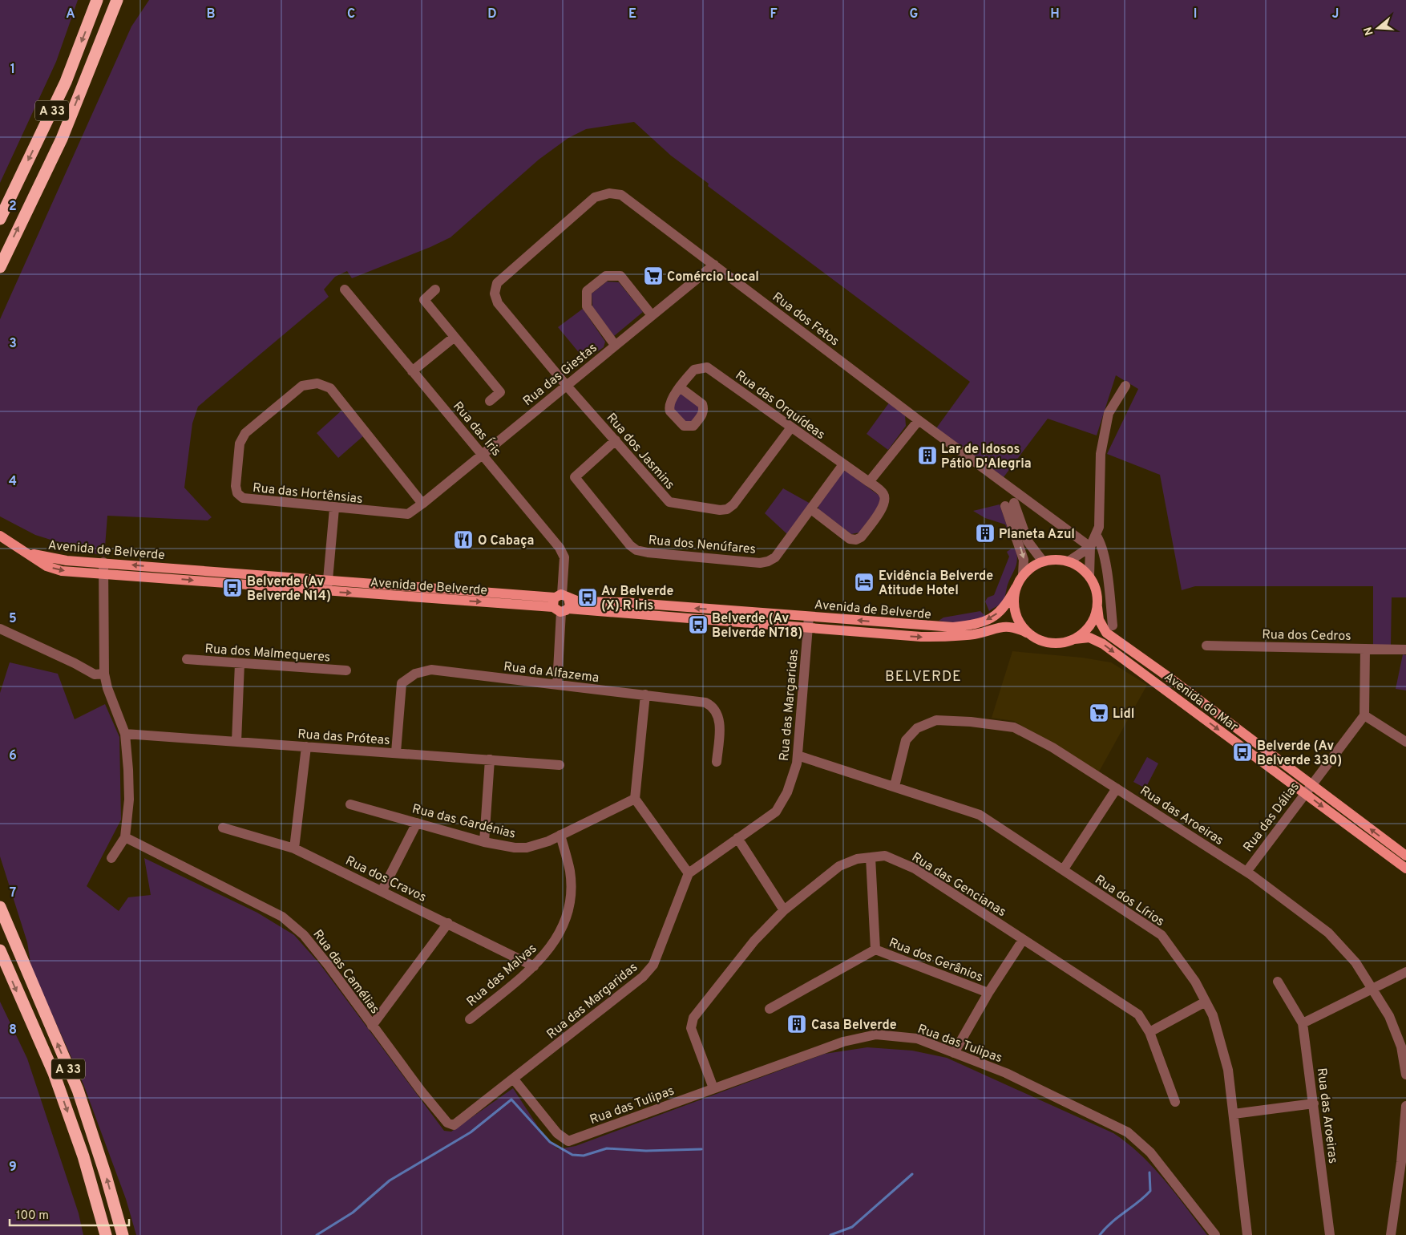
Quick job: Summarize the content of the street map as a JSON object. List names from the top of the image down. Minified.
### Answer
{"streets":{"highway":["A 33"],"main road":["Avenida de Belverde","Avenida do Mar"],"street":["Rua dos Fetos","Rua das Giestas","Rua das Orquídeas","Rua das Íris","Rua dos Jasmins","Rua das Hortênsias","Rua dos Nenúfares","Rua dos Cedros","Rua dos Malmequeres","Rua da Alfazema","Rua das Margaridas","Rua das Próteas","Rua das Aroeiras","Rua das Dálias","Rua das Gardénias","Rua dos Cravos","Rua das Gencianas","Rua dos Lírios","Rua dos Gerânios","Rua das Camélias","Rua das Malvas","Rua das Tulipas"]},"crossings":[["Rua dos Fetos","Rua das Giestas"],["Rua dos Fetos","Rua dos Jasmins"],["Rua das Giestas","Rua das Íris"],["Rua das Giestas","Rua dos Jasmins"],["Rua das Giestas","Rua das Hortênsias"],["Rua das Orquídeas","Rua dos Jasmins"],["Rua das Orquídeas","Rua dos Nenúfares"],["Rua das Íris","Avenida de Belverde"],["Rua das Íris","Rua da Alfazema"],["Rua dos Jasmins","Rua dos Nenúfares"],["Avenida de Belverde","Avenida do Mar"],["Avenida de Belverde","Rua das Margaridas"],["Rua da Alfazema","Rua das Próteas"],["Avenida do Mar","Rua das Dálias"],["Rua das Margaridas","Rua dos Lírios"],["Rua das Margaridas","Rua das Camélias"],["Rua das Margaridas","Rua das Tulipas"],["Rua das Aroeiras","Rua das Dálias"],["Rua das Aroeiras","Rua dos Lírios"],["Rua das Gardénias","Rua das Malvas"],["Rua dos Cravos","Rua das Malvas"],["Rua das Gencianas","Rua das Tulipas"]],"districts":["BELVERDE"],"places":{"supermarket":["Comércio Local","Lidl"],"building":["Lar de Idosos Pátio D'Alegria","Planeta Azul","Casa Belverde"],"restaurant":["O Cabaça"],"hotel":["Evidência Belverde Atitude Hotel"],"bus stop":["Belverde (Av Belverde N14)","Av Belverde (X) R Iris","Belverde (Av Belverde N718)","Belverde (Av Belverde 330)"]},"scale_bar":"100 m","north":"left","grid":{"columns":["A","B","C","D","E","F","G","H","I","J"],"rows":["1","2","3","4","5","6","7","8","9"]}}
